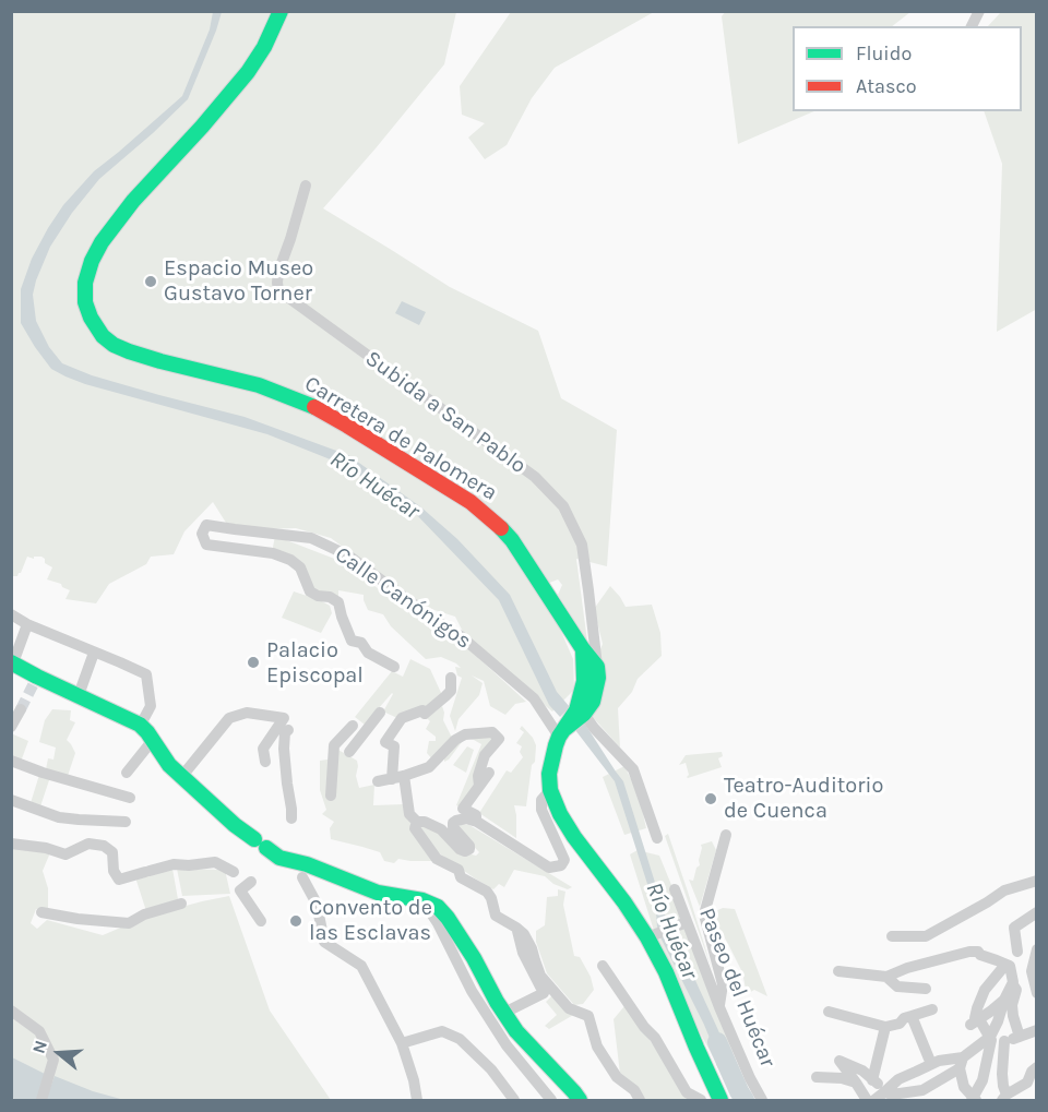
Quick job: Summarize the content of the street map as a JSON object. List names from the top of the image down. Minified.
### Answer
{"streets":{"street":["Subida a San Pablo","Carretera de Palomera","Calle Canónigos","Paseo del Huécar"]},"water":["Río Huécar"],"places":["Espacio Museo Gustavo Torner","Palacio Episcopal","Teatro-Auditorio de Cuenca","Convento de las Esclavas"],"legend":["Fluido","Atasco"],"north":"left"}
